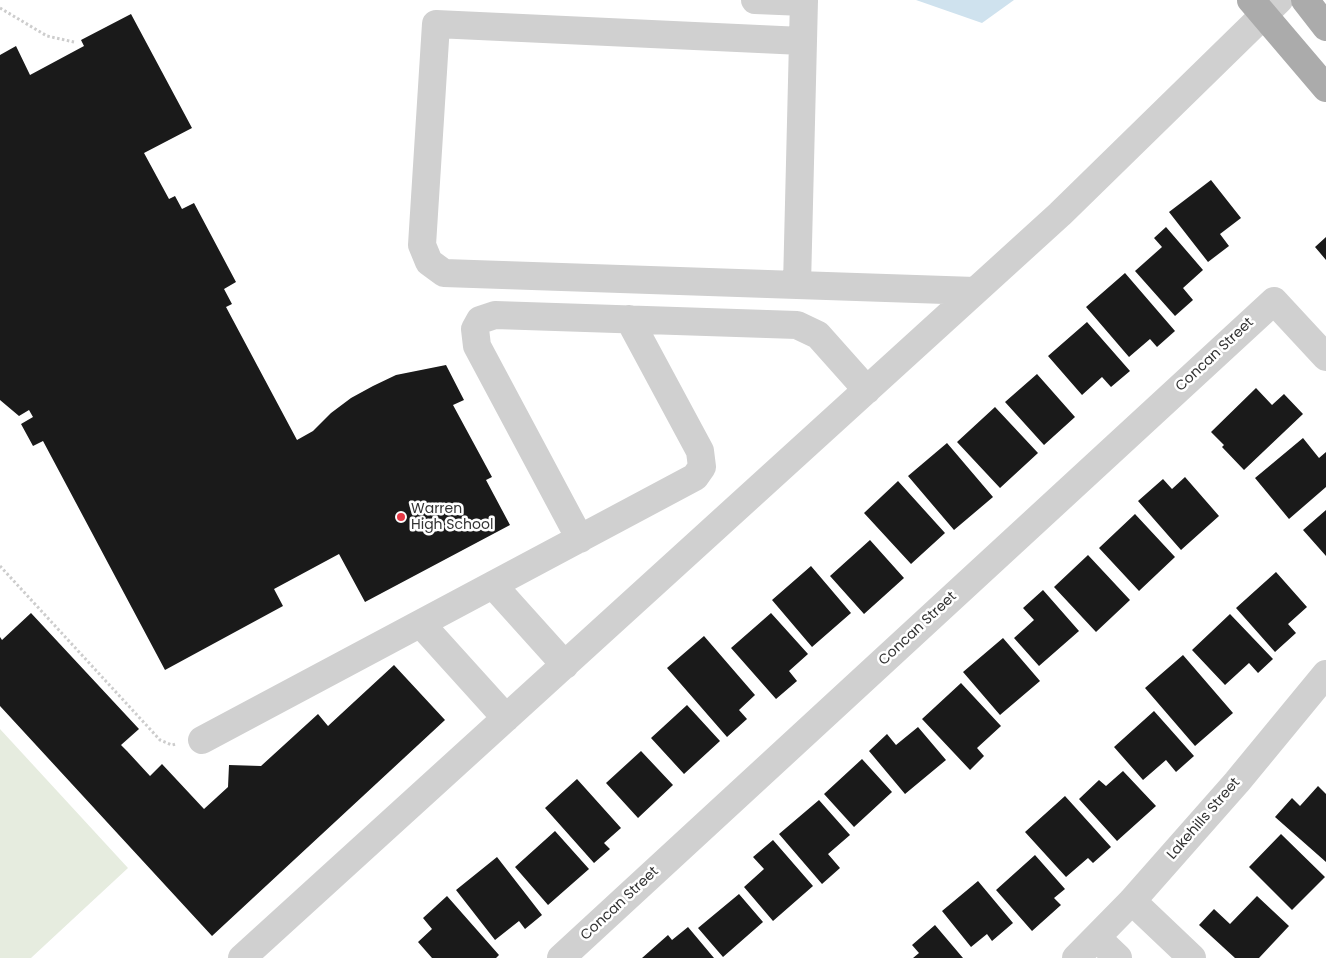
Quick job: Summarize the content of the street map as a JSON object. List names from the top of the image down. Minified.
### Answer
{"streets":{"street":["Concan Street","Lakehills Street"]},"places":["Warren High School"]}
